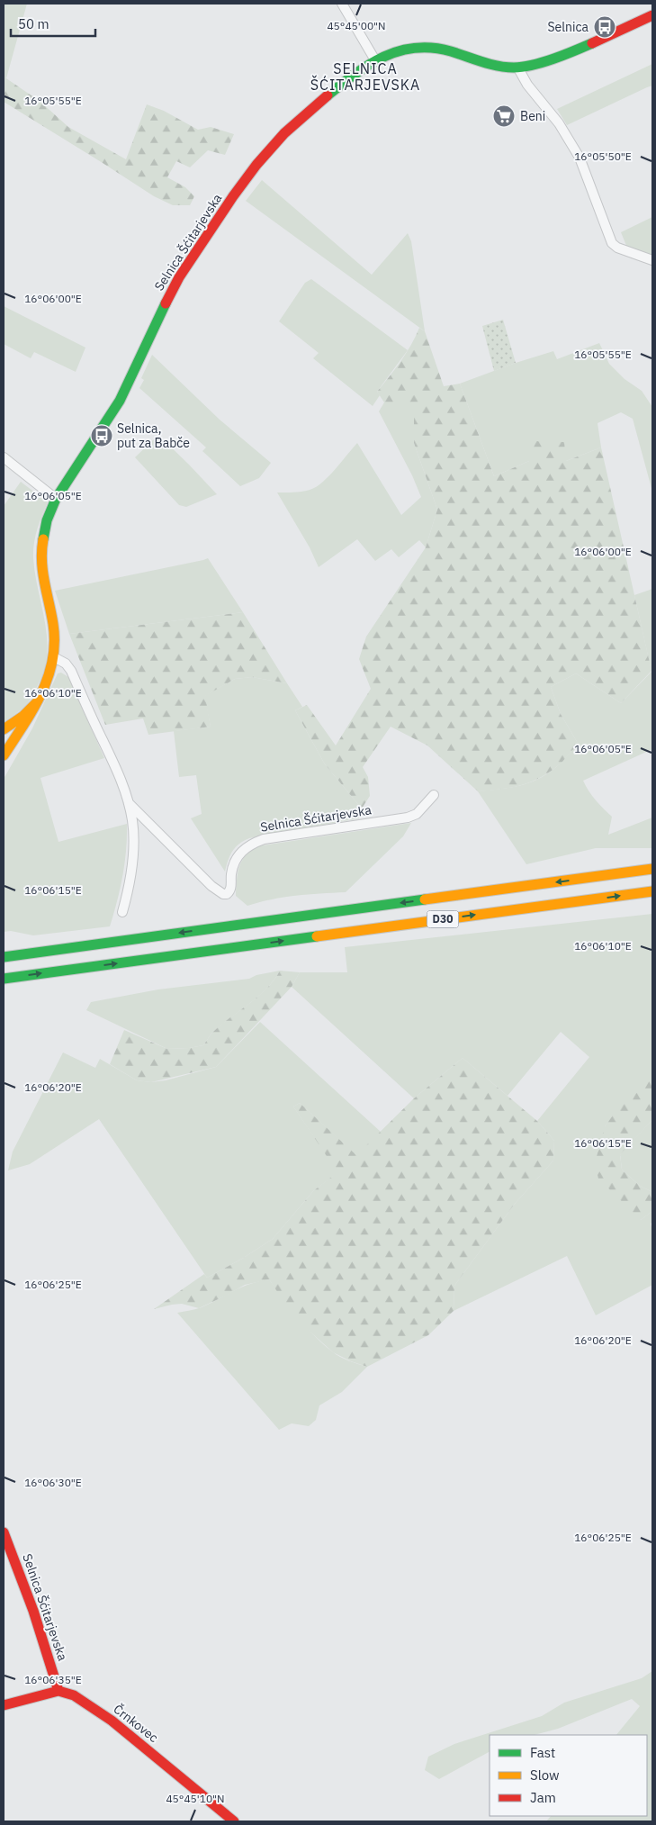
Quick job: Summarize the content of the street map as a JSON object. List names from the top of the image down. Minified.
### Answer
{"streets":{"main road":["Selnica Šćitarjevska","D30","Črnkovec"]},"crossings":[["Selnica Šćitarjevska","Črnkovec"]],"districts":["SELNICA ŠĆITARJEVSKA"],"places":{"bus stop":["Selnica","Selnica, put za Babče"],"supermarket":["Beni"]},"legend":["Fast","Slow","Jam"],"scale_bar":"50 m","coordinates":["45°45'00\"N","16°05'55\"E","16°05'50\"E","16°06'00\"E","16°06'05\"E","16°06'10\"E","16°06'15\"E","16°06'20\"E","16°06'25\"E","16°06'30\"E","16°06'35\"E","45°45'10\"N"]}
